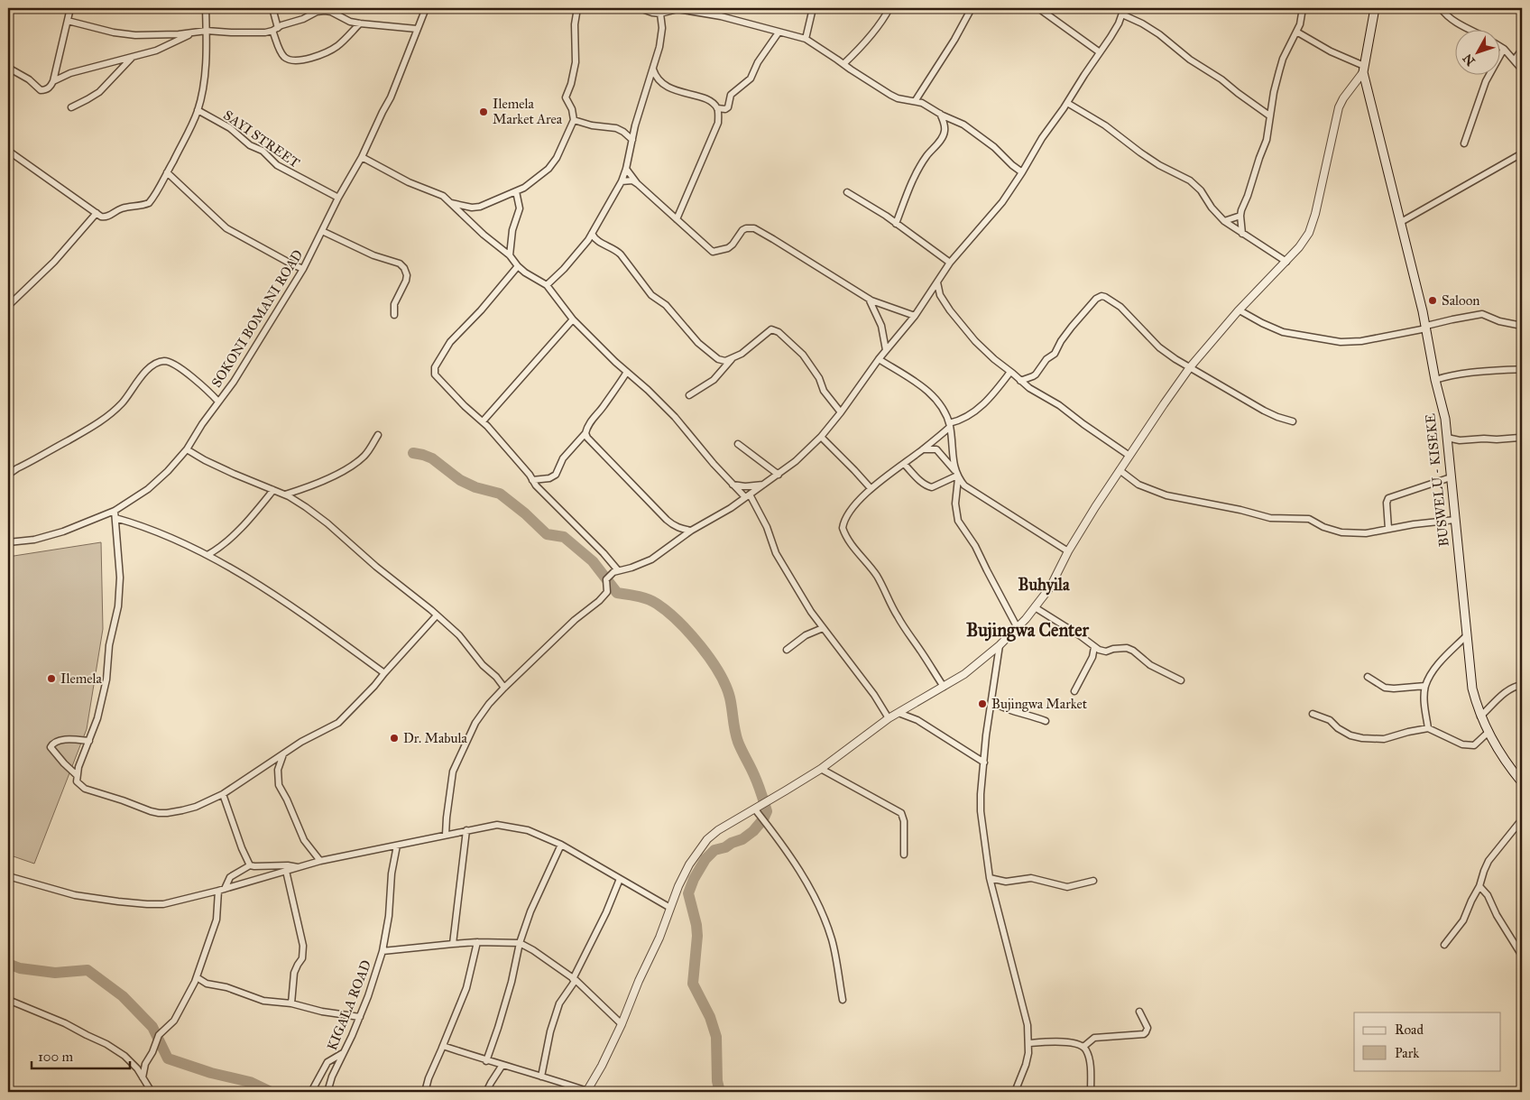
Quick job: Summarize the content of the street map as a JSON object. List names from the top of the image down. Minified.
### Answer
{"streets":{"main road":["BUSWELU - KISEKE"],"street":["SAYI STREET","SOKONI BOMANI ROAD","KIGALA ROAD"]},"crossings":[["SAYI STREET","SOKONI BOMANI ROAD"]],"districts":["Buhyila","Bujingwa Center"],"places":["Ilemela Market Area","Saloon","Ilemela","Bujingwa Market","Dr. Mabula"],"legend":["Road","Park"],"scale_bar":"100 m","north":"bottom left"}
